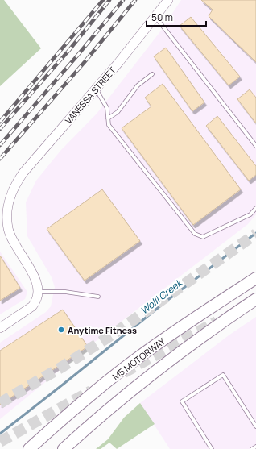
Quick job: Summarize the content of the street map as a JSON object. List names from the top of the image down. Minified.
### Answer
{"streets":{"highway":["M5 MOTORWAY"],"main road":["VANESSA STREET"]},"water":["Wolli Creek"],"places":["Anytime Fitness"],"scale_bar":"50 m"}
